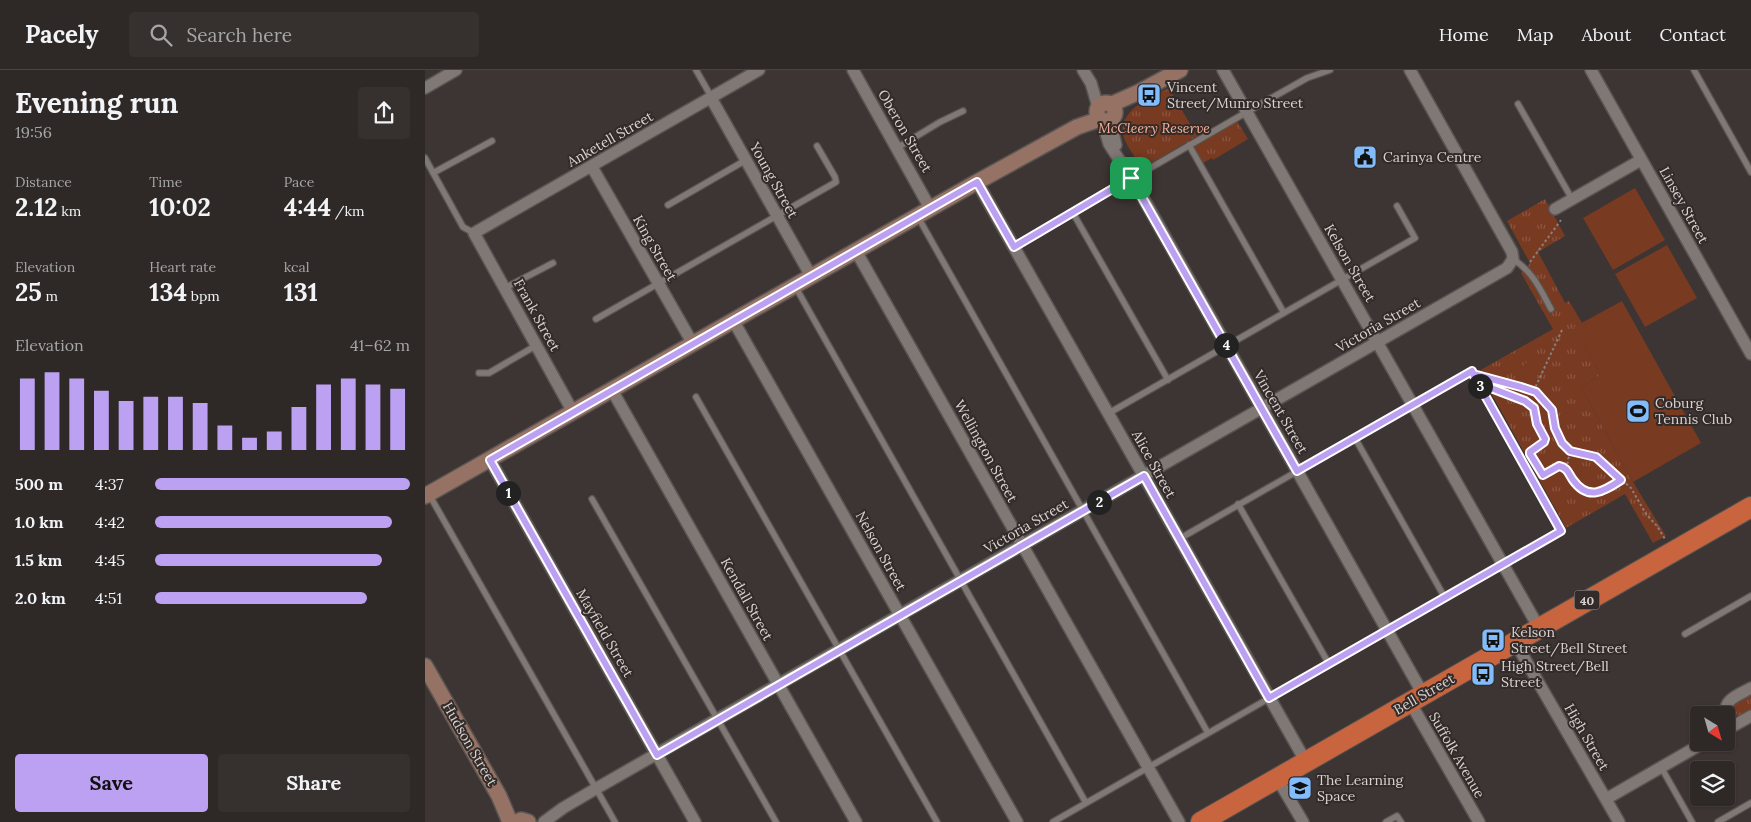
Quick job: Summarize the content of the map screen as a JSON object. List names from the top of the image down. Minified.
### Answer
{"streets":{"highway":["40","Bell Street"],"street":["Oberon Street","Anketell Street","Young Street","Linsey Street","King Street","Kelson Street","Frank Street","Victoria Street","Vincent Street","Wellington Street","Alice Street","Nelson Street","Kendall Street","Mayfield Street","High Street","Hudson Street","Suffolk Avenue"]},"crossings":[["Anketell Street","Young Street"],["Anketell Street","King Street"],["Anketell Street","Frank Street"],["Kelson Street","Victoria Street"],["Kelson Street","Bell Street"],["Victoria Street","Vincent Street"],["Victoria Street","Wellington Street"],["Victoria Street","Alice Street"],["Victoria Street","Nelson Street"],["Victoria Street","Kendall Street"],["Victoria Street","Mayfield Street"],["Victoria Street","Hudson Street"],["Vincent Street","Bell Street"],["Vincent Street","Suffolk Avenue"],["Alice Street","Bell Street"],["Bell Street","High Street"],["Bell Street","Suffolk Avenue"]],"parks":["McCleery Reserve"],"places":{"bus stop":["Vincent Street/Munro Street","Kelson Street/Bell Street","High Street/Bell Street"],"public building":["Carinya Centre"],"sports":["Coburg Tennis Club"],"school or university":["The Learning Space"]},"north":"bottom right","page":{"header":"Pacely","search":"Search here","nav":["Home","Map","About","Contact"],"heading":["Evening run","19:56"],"stats":[["Distance","2.12 km"],["Time","10:02"],["Pace","4:44 /km"],["Elevation","25 m"],["Heart rate","134 bpm"],["kcal","131"]],"chart":["Elevation","41–62 m"],"pins":["4","3","1","2"],"list":[{"name":"500 m","note":"4:37"},{"name":"1.0 km","note":"4:42"},{"name":"1.5 km","note":"4:45"},{"name":"2.0 km","note":"4:51"}],"buttons":["Save","Share"]}}
